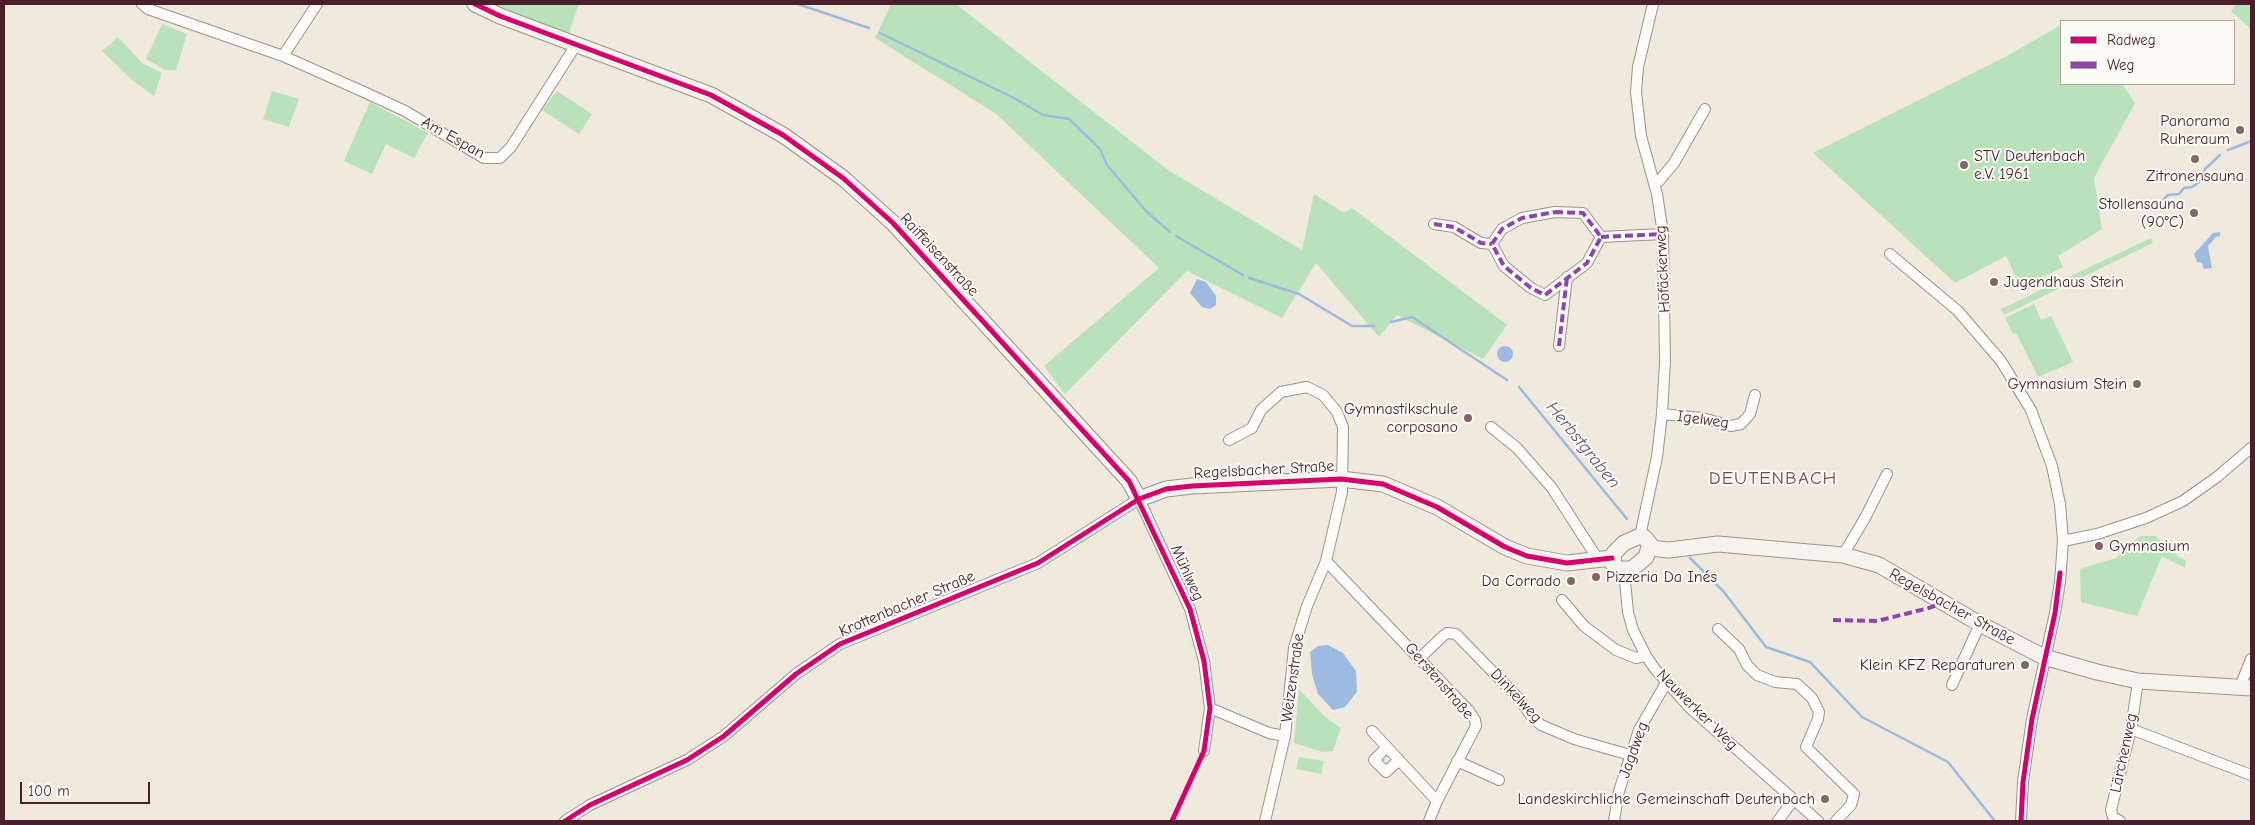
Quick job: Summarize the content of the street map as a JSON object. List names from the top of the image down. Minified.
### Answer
{"streets":{"street":["Am Espan","Raiffeisenstraße","Hofäckerweg","Igelweg","Regelsbacher Straße","Mühlweg","Krottenbacher Straße","Weizenstraße","Gerstenstraße","Dinkelweg","Neuwerker Weg","Jagdweg","Lärchenweg"]},"crossings":[["Am Espan","Raiffeisenstraße"],["Raiffeisenstraße","Regelsbacher Straße"],["Raiffeisenstraße","Mühlweg"],["Raiffeisenstraße","Krottenbacher Straße"],["Hofäckerweg","Igelweg"],["Regelsbacher Straße","Mühlweg"],["Regelsbacher Straße","Krottenbacher Straße"],["Regelsbacher Straße","Weizenstraße"],["Regelsbacher Straße","Lärchenweg"],["Mühlweg","Krottenbacher Straße"],["Weizenstraße","Gerstenstraße"],["Gerstenstraße","Dinkelweg"],["Dinkelweg","Jagdweg"],["Neuwerker Weg","Jagdweg"]],"districts":["DEUTENBACH"],"water":["Herbstgraben"],"places":["Panorama Ruheraum","Zitronensauna","STV Deutenbach e.V. 1961","Stollensauna (90°C)","Jugendhaus Stein","Gymnasium Stein","Gymnastikschule corposano","Gymnasium","Pizzeria Da Inés","Da Corrado","Klein KFZ Reparaturen","Landeskirchliche Gemeinschaft Deutenbach"],"legend":["Radweg","Weg"],"scale_bar":"100 m"}
